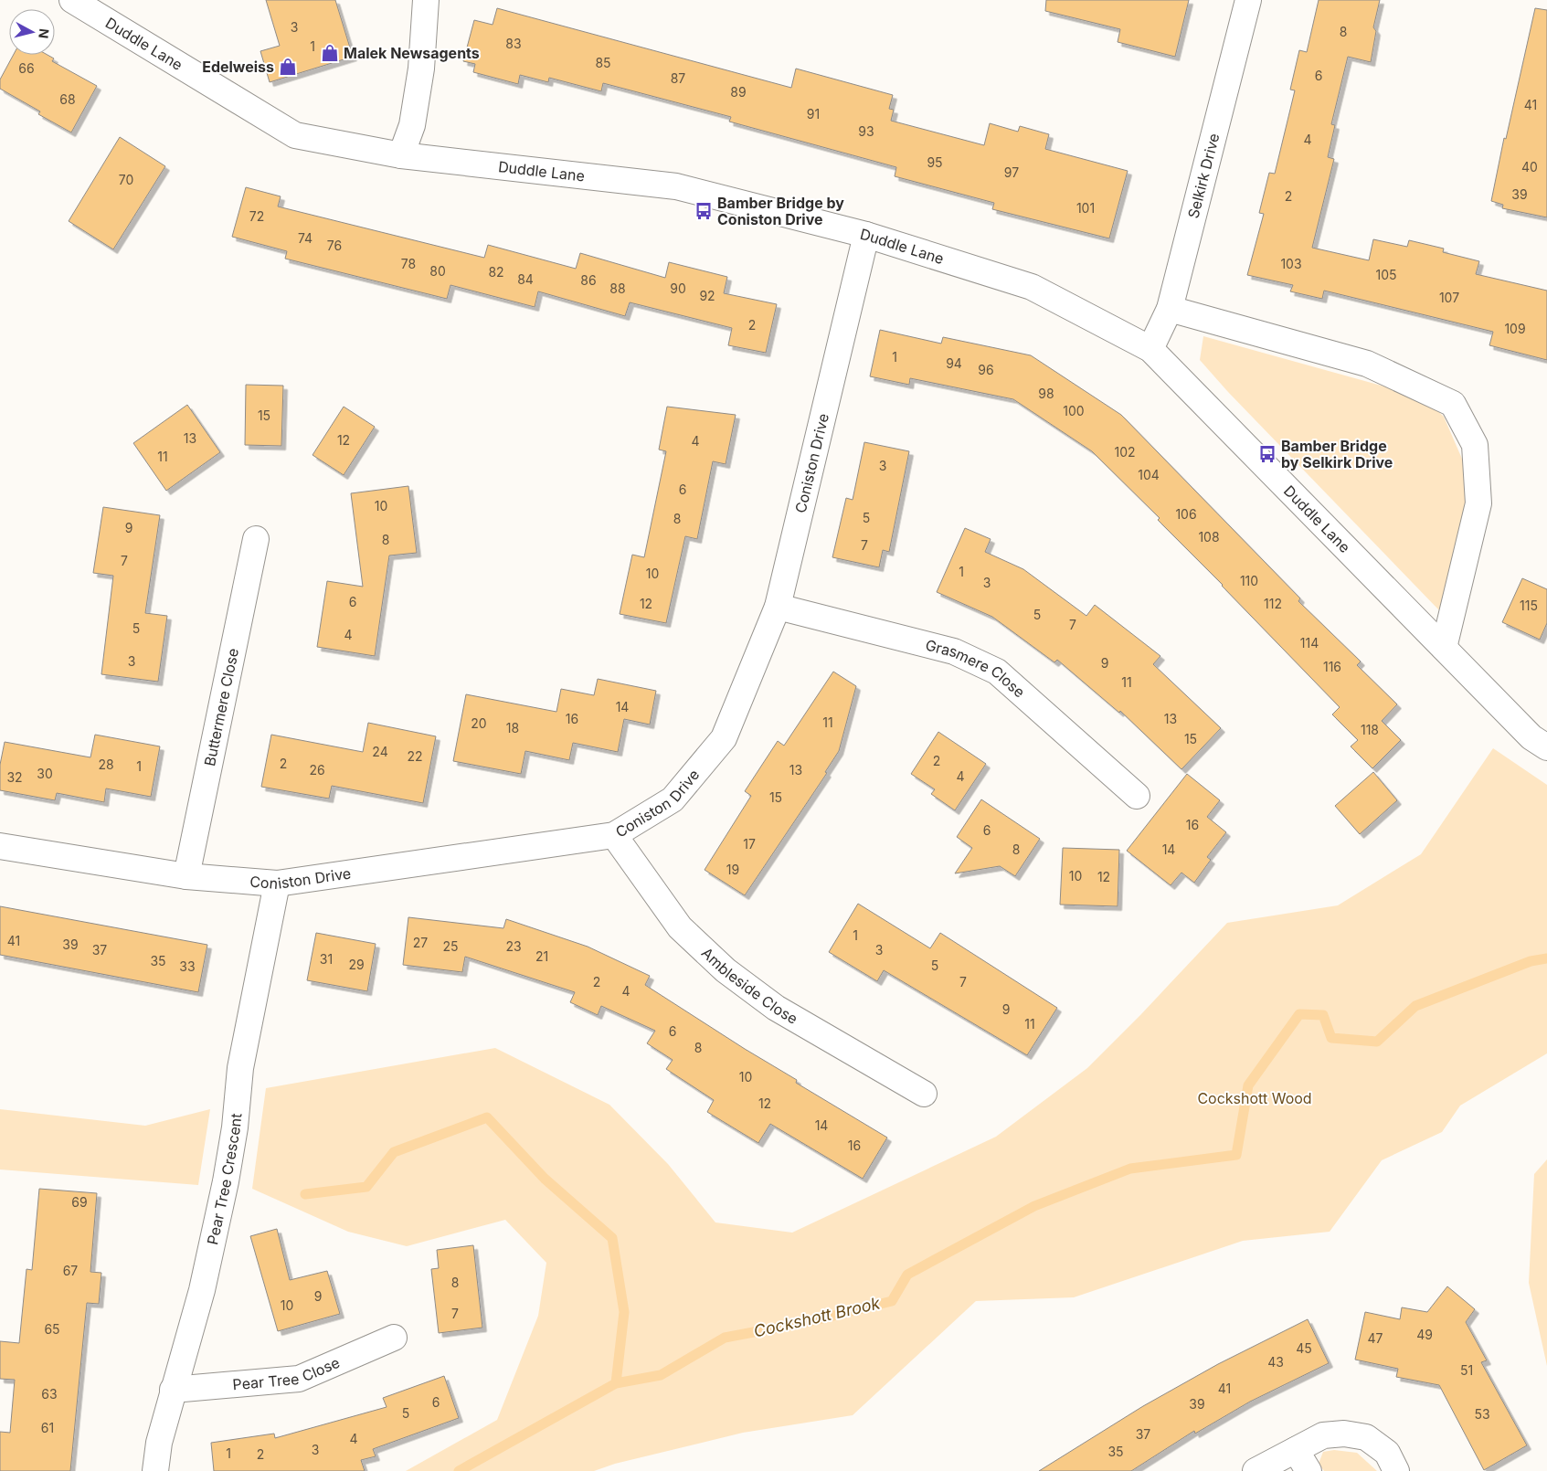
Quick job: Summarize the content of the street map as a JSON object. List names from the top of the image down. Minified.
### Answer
{"streets":{"street":["Duddle Lane","Selkirk Drive","Coniston Drive","Grasmere Close","Buttermere Close","Ambleside Close","Pear Tree Crescent","Pear Tree Close"]},"crossings":[["Duddle Lane","Selkirk Drive"],["Duddle Lane","Coniston Drive"],["Coniston Drive","Grasmere Close"],["Coniston Drive","Buttermere Close"],["Coniston Drive","Ambleside Close"],["Coniston Drive","Pear Tree Crescent"],["Pear Tree Crescent","Pear Tree Close"]],"water":["Cockshott Brook"],"parks":["Cockshott Wood"],"places":{"shop":["Malek Newsagents","Edelweiss"],"bus stop":["Bamber Bridge by Coniston Drive","Bamber Bridge by Selkirk Drive"]},"house_numbers":["3","8","83","1","85","66","6","87","89","68","41","91","93","4","95","40","97","70","39","2","101","72","74","76","78","103","80","82","105","84","86","88","90","92","107","2","109","1","94","96","98","100","15","13","12","4","102","11","3","104","6","10","106","5","8","9","108","8","7","7","1","10","110","3","6","12","112","115","5","7","5","4","114","3","9","116","11","14","16","13","11","20","18","118","15","24","22","2","2","28","1","26","13","30","4","32","15","16","6","17","8","14","19","10","12","1","41","27","39","25","23","37","3","21","31","35","29","5","33","2","7","4","9","11","6","8","10","12","14","16","69","67","8","9","10","7","65","49","47","45","43","51","41","63","6","39","5","53","61","37","4","3","35","1","2"],"north":"right"}
